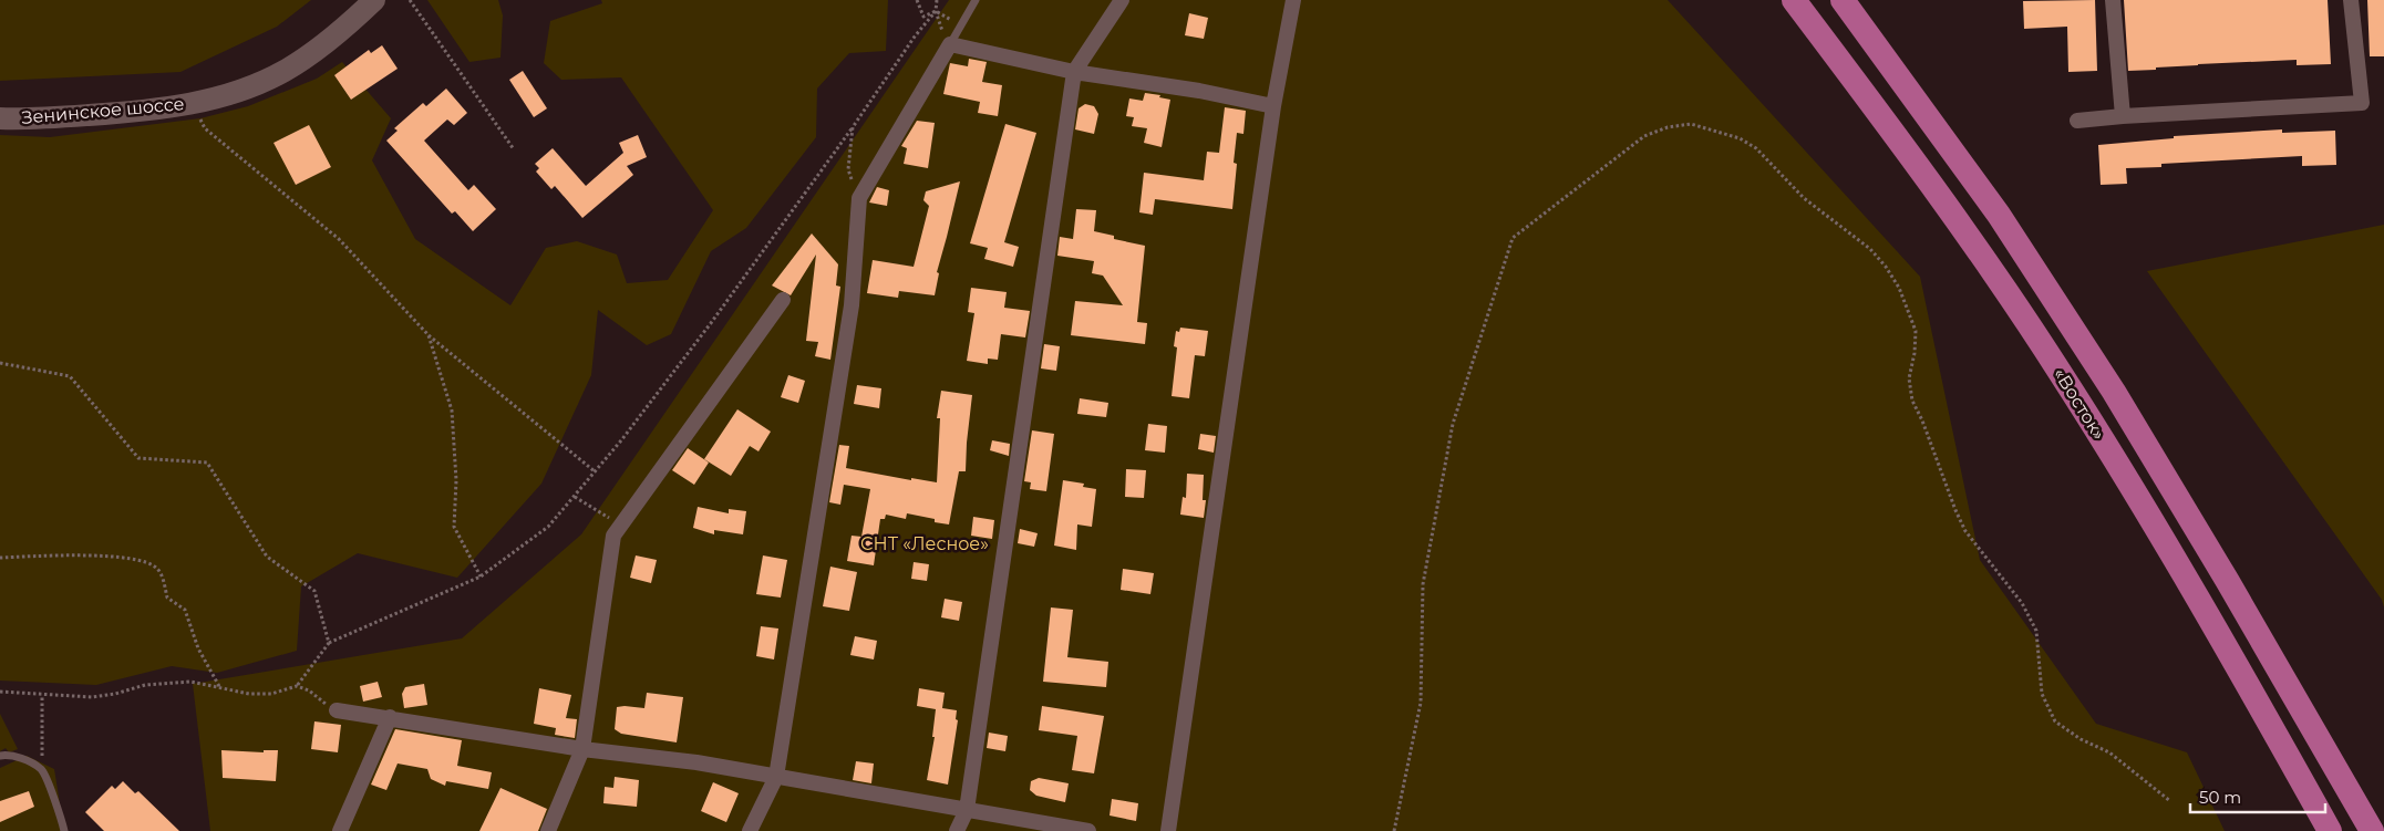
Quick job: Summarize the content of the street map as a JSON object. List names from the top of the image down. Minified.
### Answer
{"streets":{"highway":["«Восток»"],"main road":["Зенинское шоссе"]},"parks":["СНТ «Лесное»"],"scale_bar":"50 m"}
